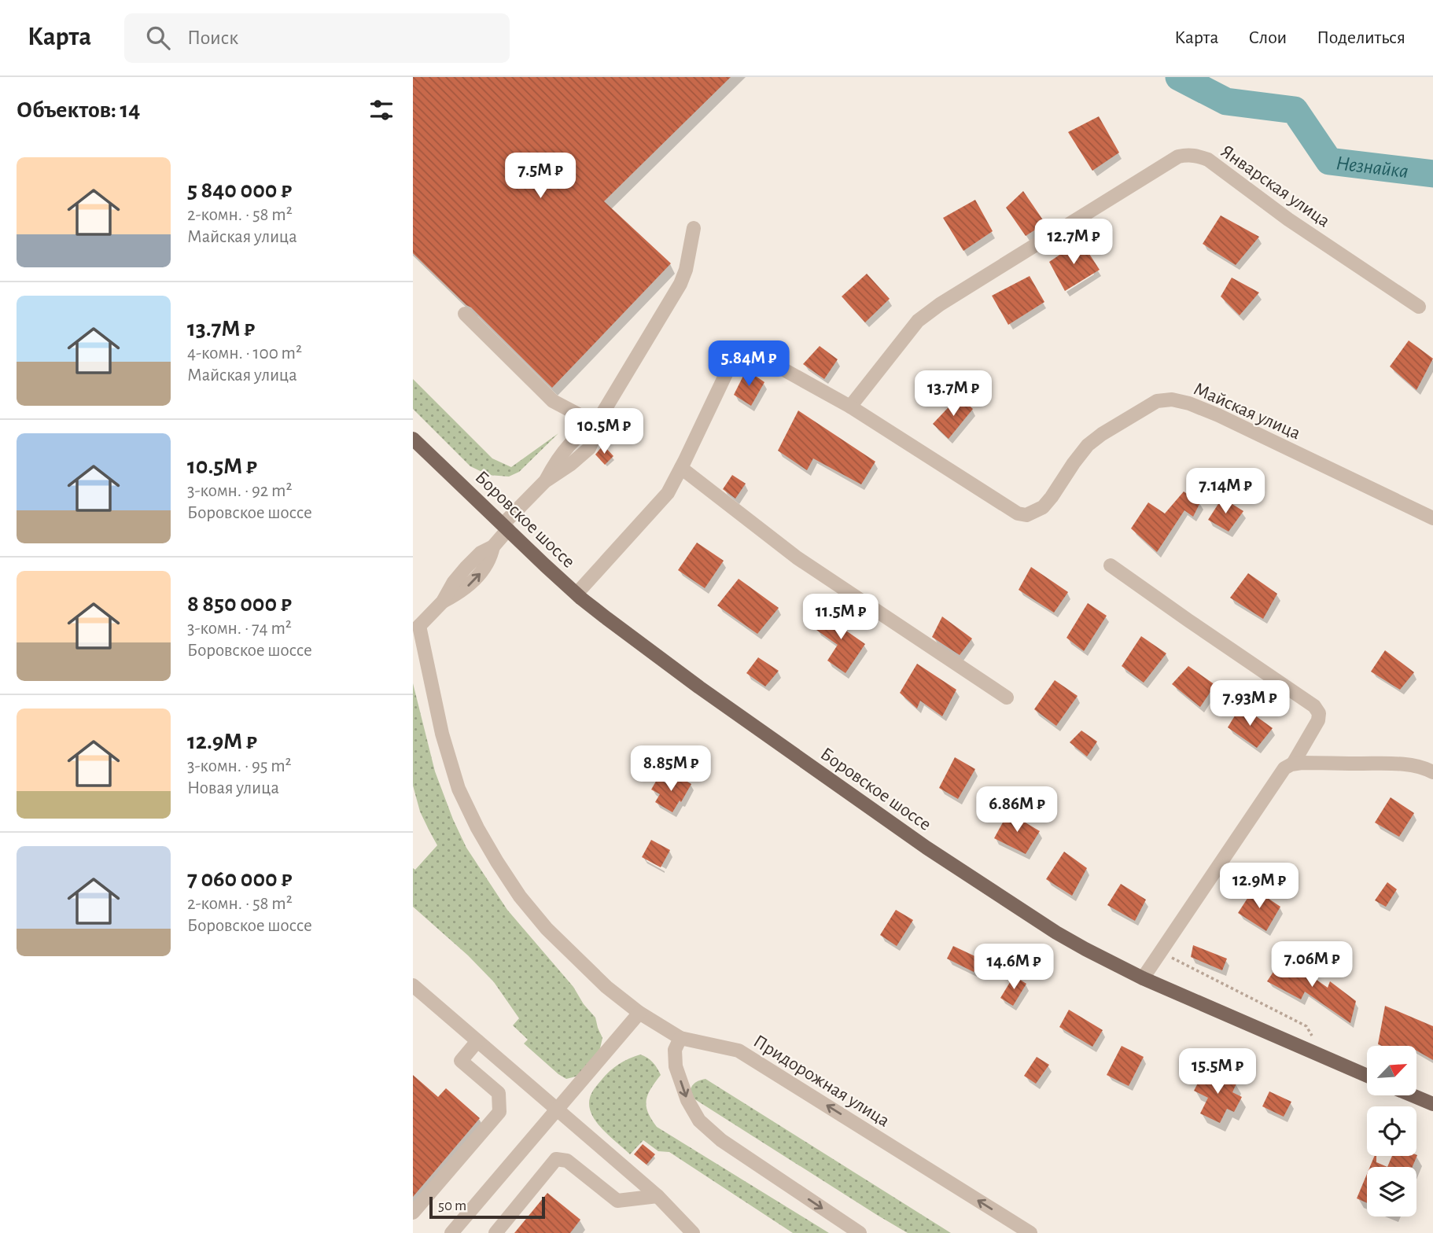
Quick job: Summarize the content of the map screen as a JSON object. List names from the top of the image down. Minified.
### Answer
{"streets":{"main road":["Боровское шоссе"],"street":["Январская улица","Майская улица","Придорожная улица"]},"crossings":[["Январская улица","Майская улица"],["Боровское шоссе","Придорожная улица"]],"water":["Незнайка"],"scale_bar":"50 m","north":"top right","page":{"header":"Карта","search":"Поиск","nav":["Карта","Слои","Поделиться"],"heading":"Объектов: 14","list":[{"name":"5 840 000 ₽","note":"2-комн. · 58 m² · Майская улица"},{"name":"13.7M ₽","note":"4-комн. · 100 m² · Майская улица"},{"name":"10.5M ₽","note":"3-комн. · 92 m² · Боровское шоссе"},{"name":"8 850 000 ₽","note":"3-комн. · 74 m² · Боровское шоссе"},{"name":"12.9M ₽","note":"3-комн. · 95 m² · Новая улица"},{"name":"7 060 000 ₽","note":"2-комн. · 58 m² · Боровское шоссе"}],"price":["7.5M ₽","12.7M ₽","5.84M ₽","13.7M ₽","10.5M ₽","7.14M ₽","11.5M ₽","7.93M ₽","8.85M ₽","6.86M ₽","12.9M ₽","7.06M ₽","14.6M ₽","15.5M ₽"],"scale":"50 m"}}
